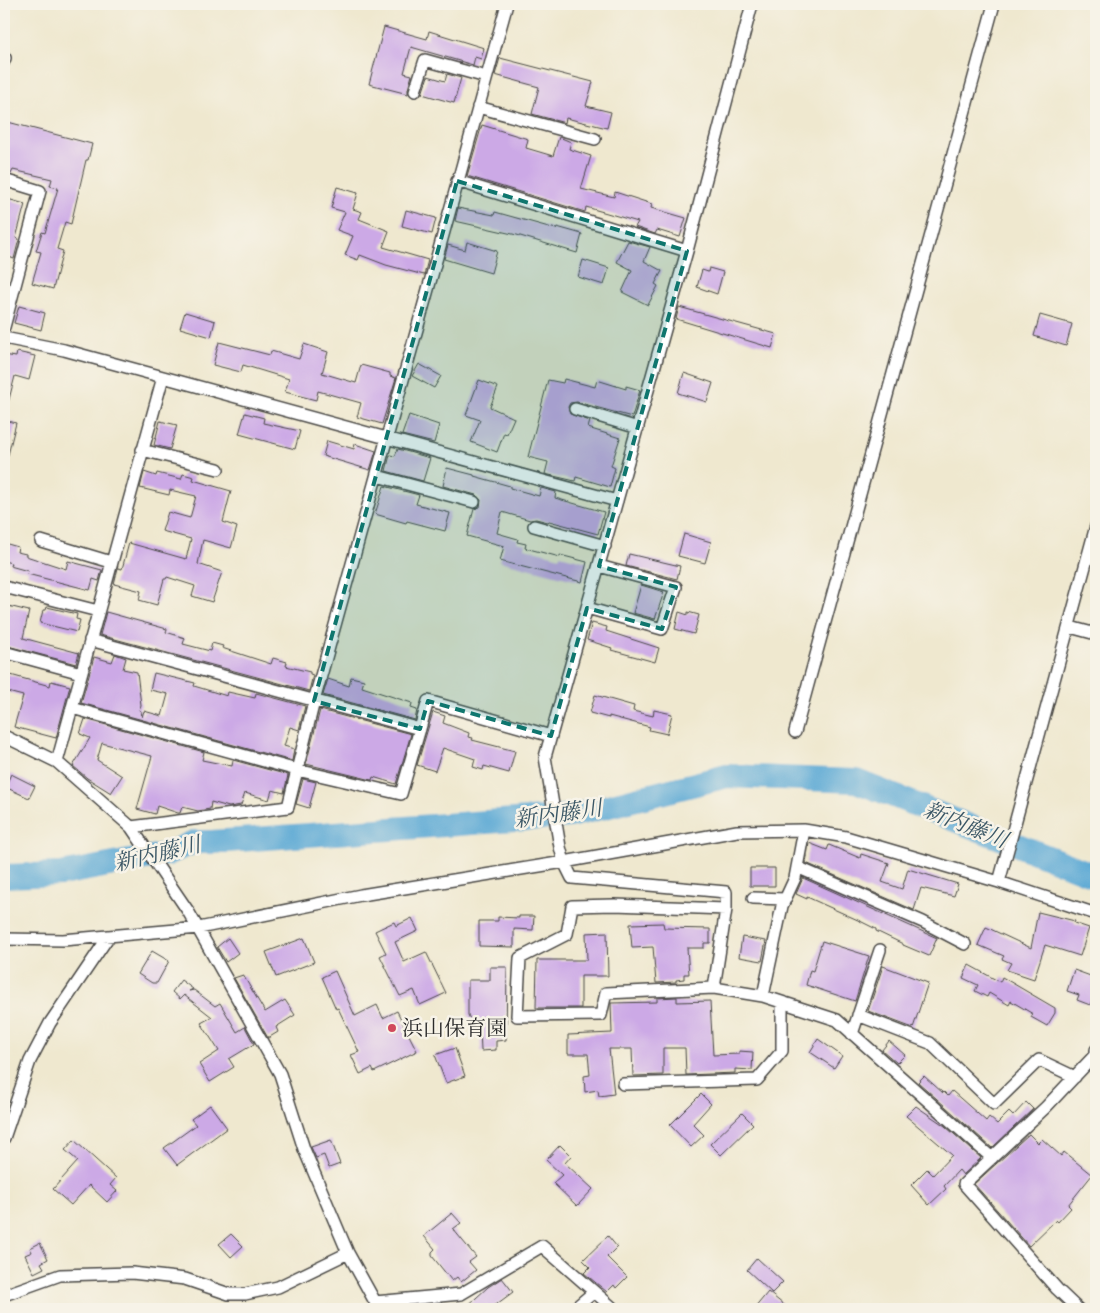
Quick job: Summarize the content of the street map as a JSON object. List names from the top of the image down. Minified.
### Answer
{"water":["新内藤川"],"places":["浜山保育園"]}
